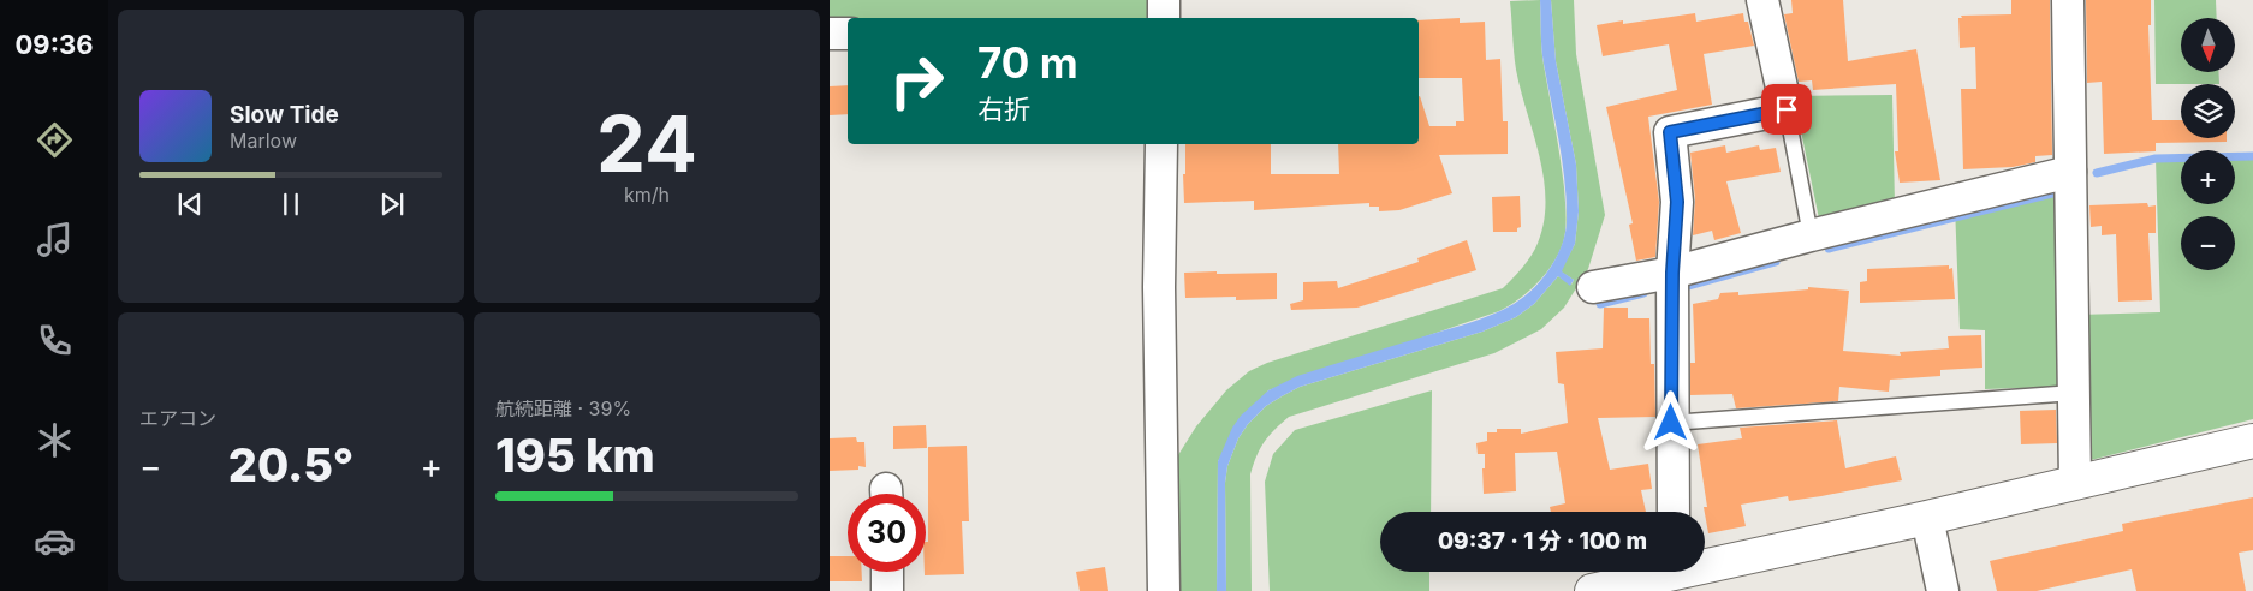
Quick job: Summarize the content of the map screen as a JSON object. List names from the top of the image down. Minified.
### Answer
{"north":"bottom","page":{"tabs":"09:36","tile":[["24","km/h"],"エアコン",["航続距離 · 39%","195 km"]],"map_buttons":["+","−"],"turn":["70 m","右折"],"song":["Slow Tide","Marlow"],"heat":["−","20.5°","+"],"limit":"30","trip":"09:37 · 1 分 · 100 m"}}
